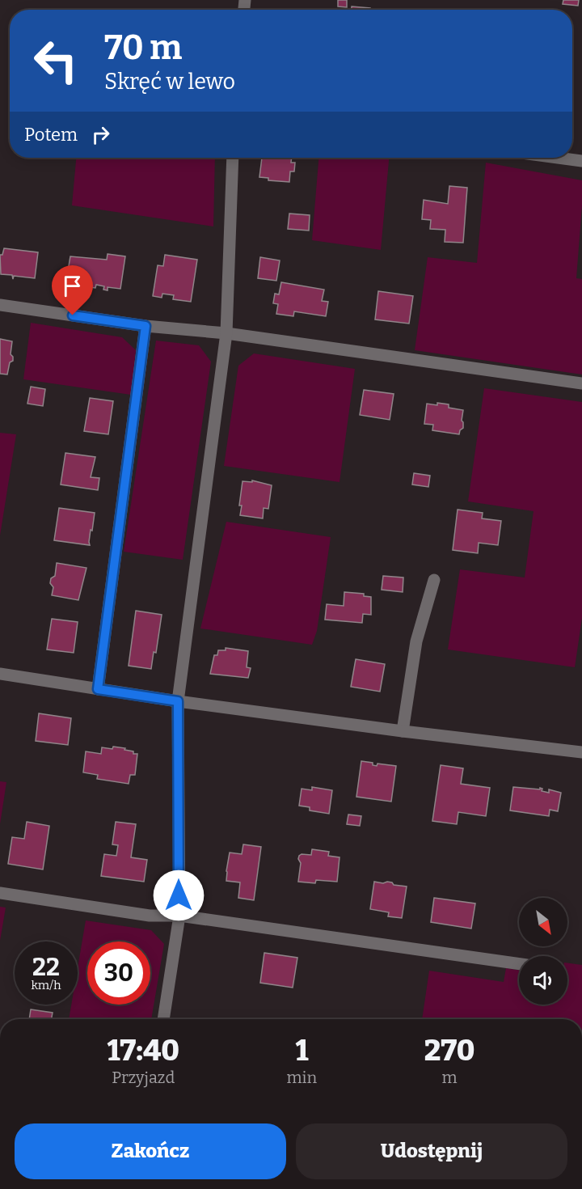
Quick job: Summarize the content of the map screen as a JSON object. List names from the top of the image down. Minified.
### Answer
{"north":"bottom right","page":{"turn":["70 m","Skręć w lewo"],"then":"Potem","speed":"22 km/h","limit":"30","eta":["17:40","Przyjazd","1","min","270","m"],"buttons":["Zakończ","Udostępnij"]}}
